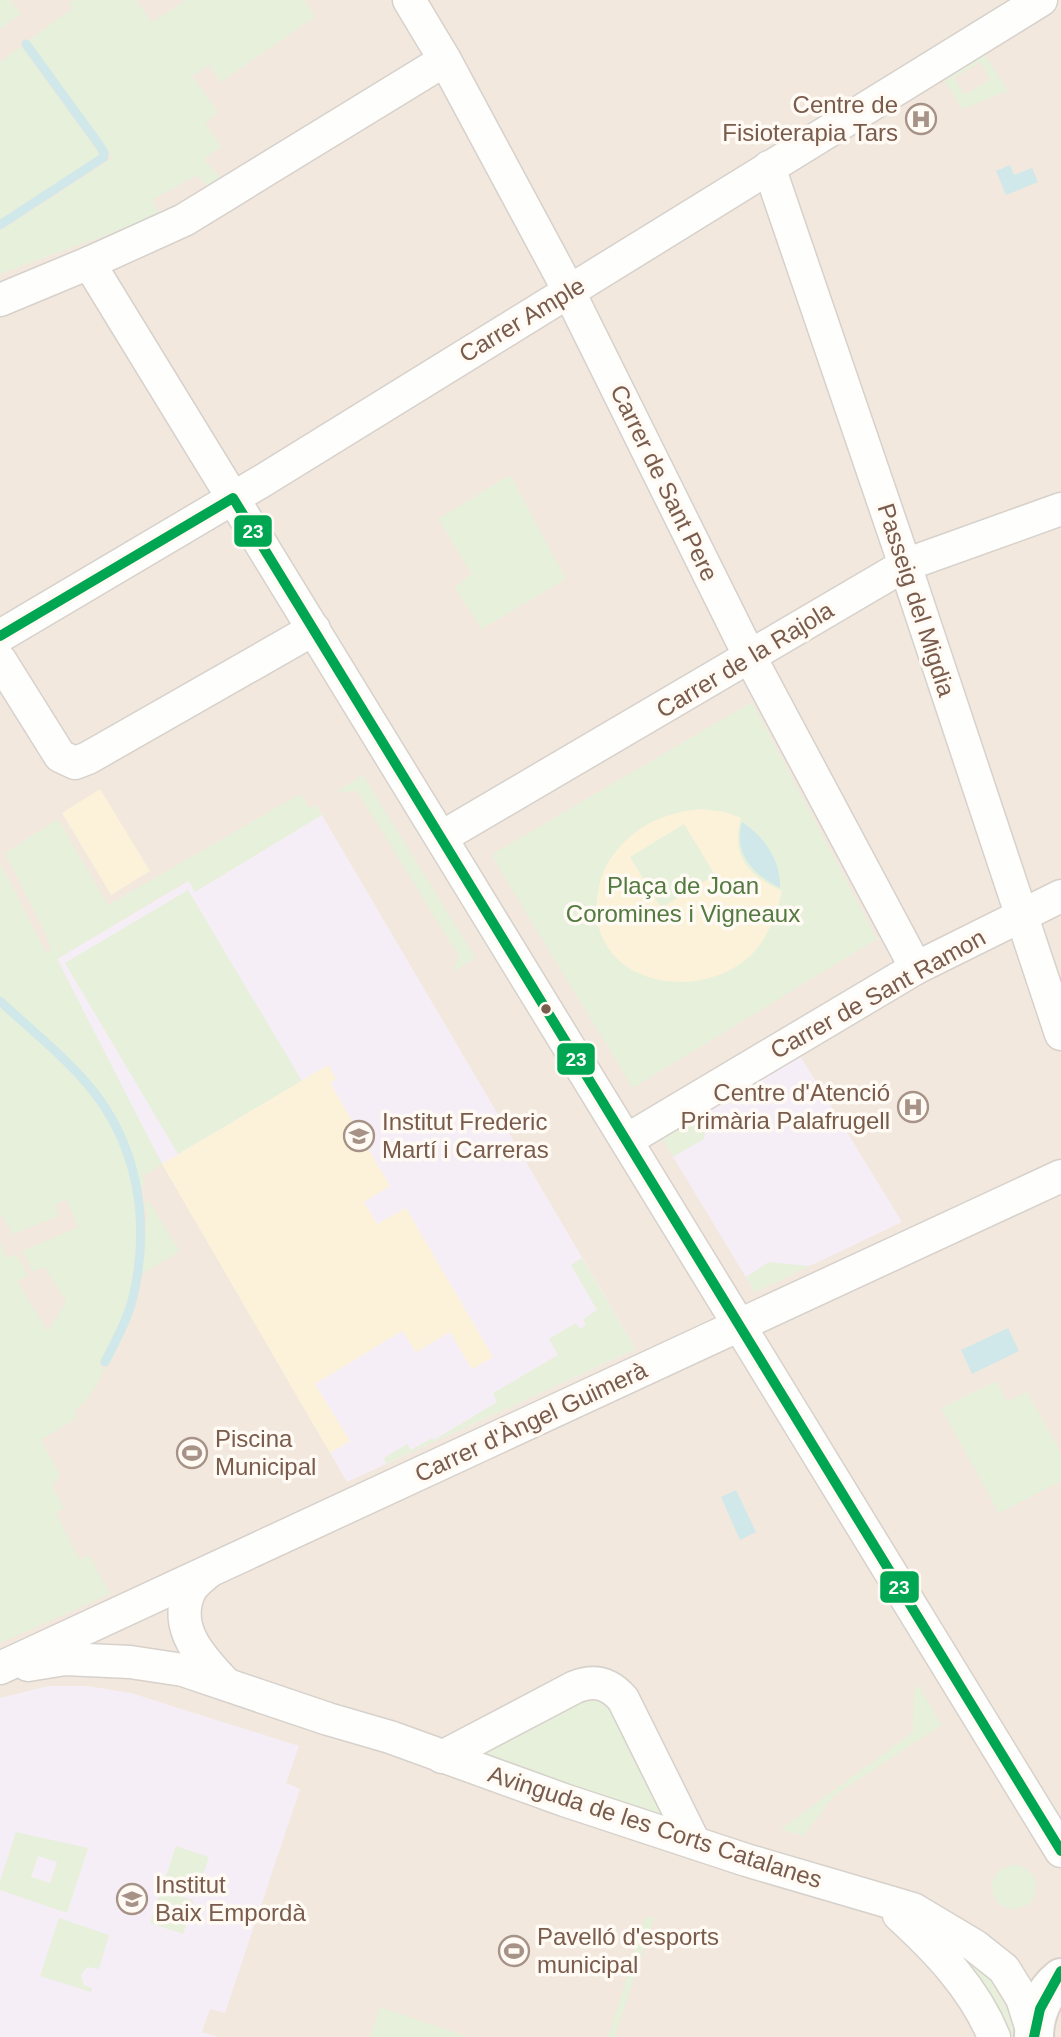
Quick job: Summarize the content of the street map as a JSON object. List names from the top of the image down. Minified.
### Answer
{"streets":{"street":["Carrer Ample","Carrer de Sant Pere","Passeig del Migdia","Carrer de la Rajola","Carrer de Sant Ramon","Carrer d'Àngel Guimerà","Avinguda de les Corts Catalanes"]},"crossings":[["Carrer Ample","Carrer de Sant Pere"],["Carrer Ample","Passeig del Migdia"],["Carrer de Sant Pere","Carrer de la Rajola"],["Carrer de Sant Pere","Carrer de Sant Ramon"],["Passeig del Migdia","Carrer de la Rajola"],["Passeig del Migdia","Carrer de Sant Ramon"],["Carrer d'Àngel Guimerà","Avinguda de les Corts Catalanes"]],"parks":["Plaça de Joan Coromines i Vigneaux"],"places":{"hospital":["Centre de Fisioterapia Tars","Centre d'Atenció Primària Palafrugell"],"school or university":["Institut Frederic Martí i Carreras","Institut Baix Empordà"],"sports":["Piscina Municipal","Pavelló d'esports municipal"]},"lines":["transit line 23"]}
